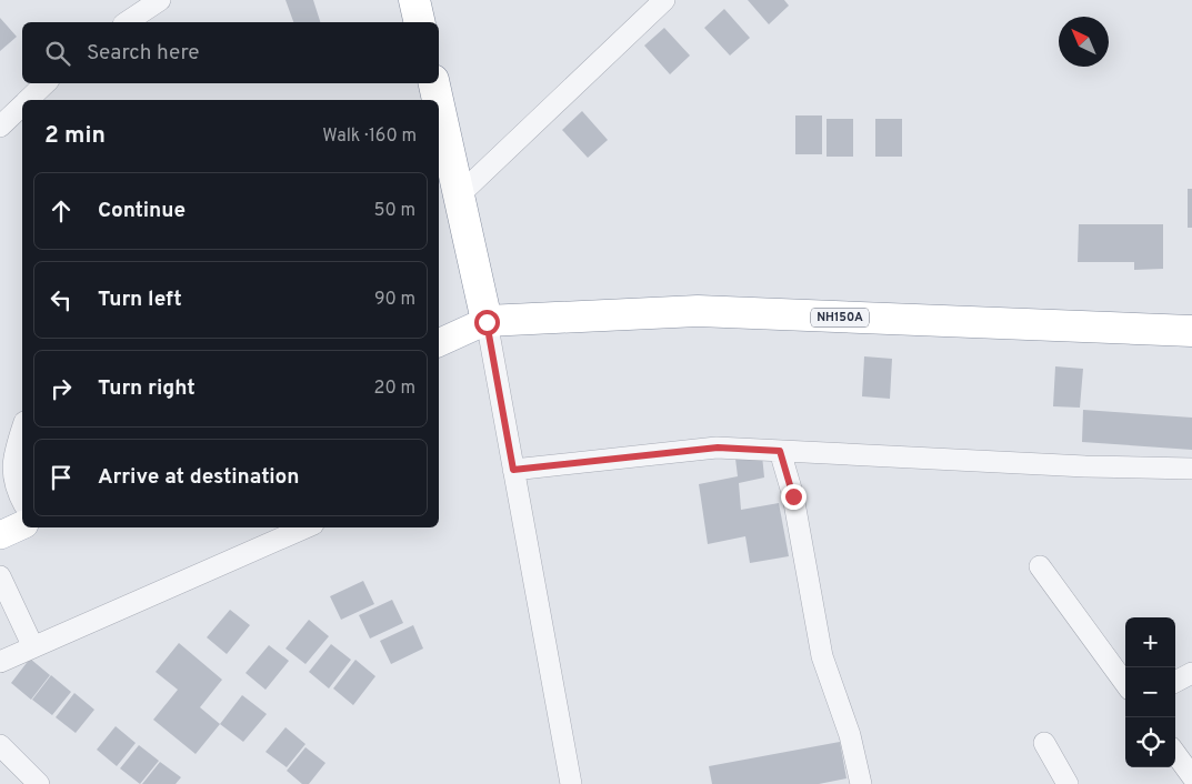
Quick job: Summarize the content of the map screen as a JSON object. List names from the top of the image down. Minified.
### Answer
{"streets":{"highway":["NH150A"]},"north":"top left","page":{"search":"Search here","heading":["2 min","Walk · 160 m"],"list":[["Continue","50 m"],["Turn left","90 m"],["Turn right","20 m"],"Arrive at destination"],"map_buttons":["+","−"]}}
